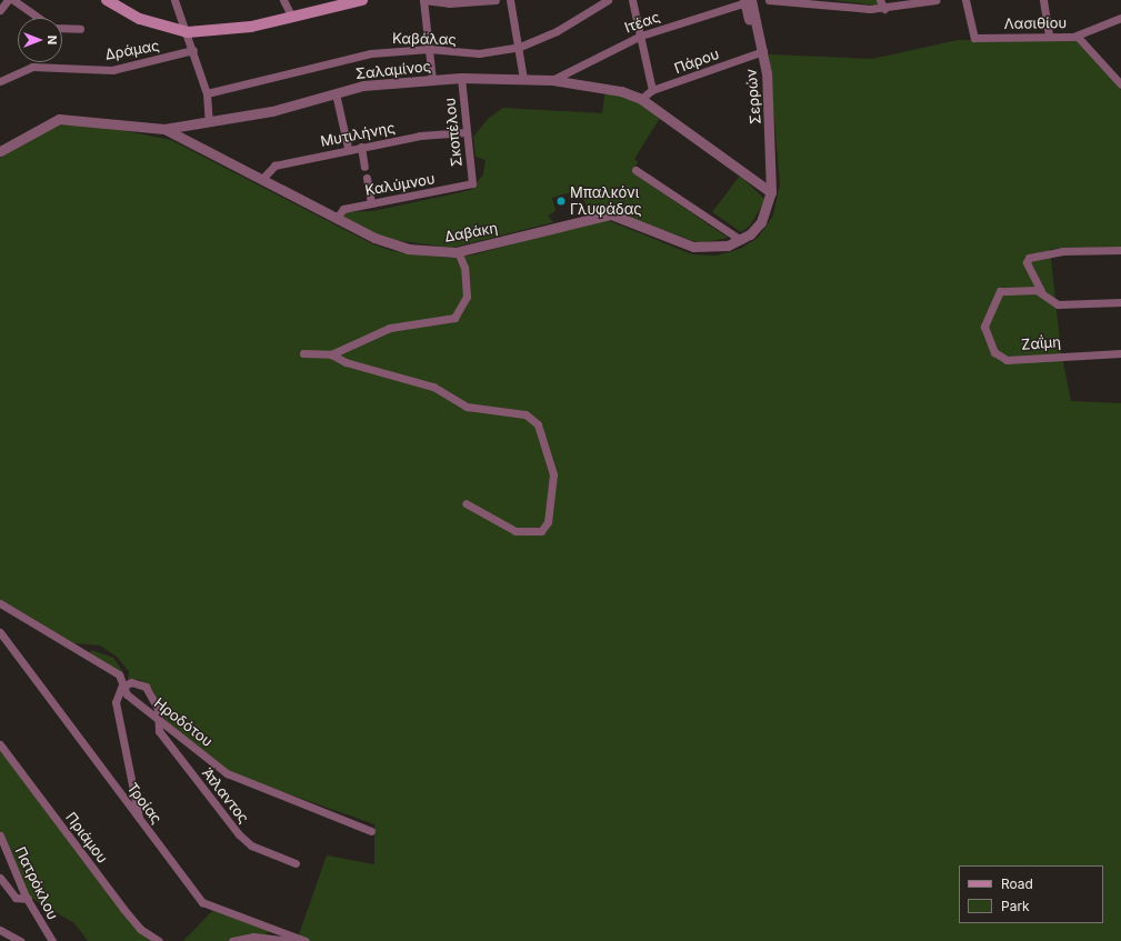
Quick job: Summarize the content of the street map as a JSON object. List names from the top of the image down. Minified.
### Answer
{"streets":{"street":["Ιτέας","Λασιθίου","Καβάλας","Δράμας","Πάρου","Σαλαμίνος","Σερρών","Σκοπέλου","Μυτιλήνης","Καλύμνου","Δαβάκη","Ζαΐμη","Ηροδότου","Άτλαντος","Τροίας","Πριάμου","Πατρόκλου"]},"crossings":[["Ιτέας","Σαλαμίνος"],["Ιτέας","Σερρών"],["Πάρου","Σαλαμίνος"],["Πάρου","Σερρών"],["Σαλαμίνος","Σερρών"],["Σαλαμίνος","Σκοπέλου"],["Σαλαμίνος","Δαβάκη"],["Σερρών","Δαβάκη"],["Σκοπέλου","Μυτιλήνης"],["Σκοπέλου","Καλύμνου"],["Μυτιλήνης","Δαβάκη"],["Καλύμνου","Δαβάκη"],["Ηροδότου","Άτλαντος"]],"places":["Μπαλκόνι Γλυφάδας"],"legend":["Road","Park"],"north":"right"}
